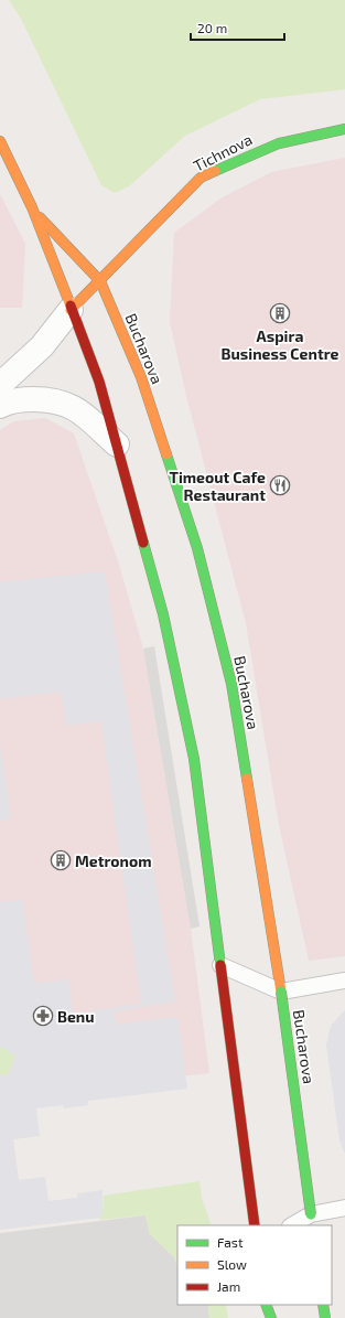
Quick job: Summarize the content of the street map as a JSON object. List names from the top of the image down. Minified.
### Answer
{"streets":{"main road":["Tichnova","Bucharova"]},"crossings":[["Tichnova","Bucharova"]],"places":{"building":["Aspira Business Centre","Metronom"],"restaurant":["Timeout Cafe Restaurant"],"pharmacy":["Benu"]},"legend":["Fast","Slow","Jam"],"scale_bar":"20 m"}
